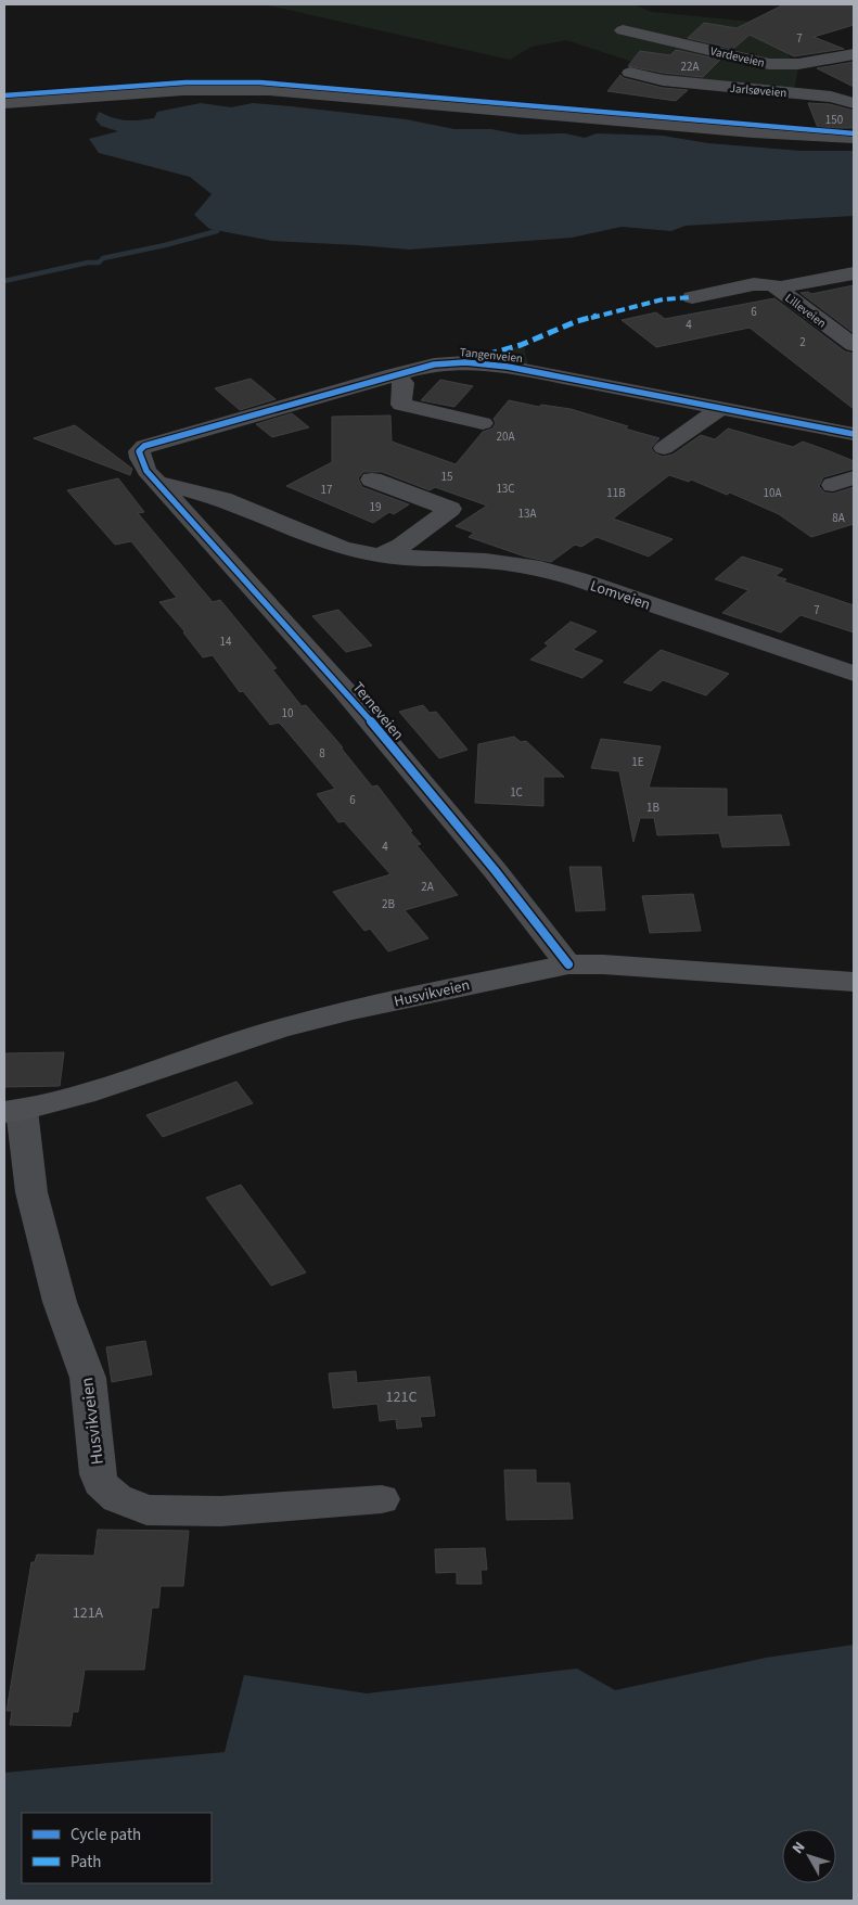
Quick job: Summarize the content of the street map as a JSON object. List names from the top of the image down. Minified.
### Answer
{"streets":{"main road":["Husvikveien"],"street":["Vardeveien","Jarlsøveien","Lilleveien","Tangenveien","Lomveien","Terneveien"]},"crossings":[["Tangenveien","Lomveien"],["Tangenveien","Terneveien"],["Lomveien","Terneveien"],["Terneveien","Husvikveien"]],"house_numbers":["7","22A","150","6","4","2","20A","15","13C","17","11B","10A","19","13A","8A","7","14","10","8","1E","1C","6","1B","4","2A","2B","121C","121A"],"legend":["Cycle path","Path"],"north":"top left"}
